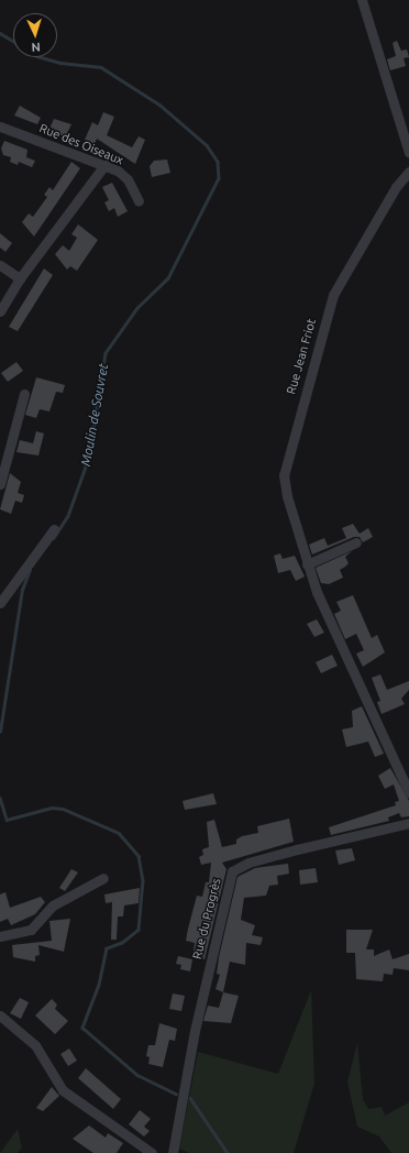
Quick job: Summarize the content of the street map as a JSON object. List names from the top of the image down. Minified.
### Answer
{"streets":{"street":["Rue des Oiseaux","Rue Jean Friot","Rue du Progrès"]},"water":["Moulin de Souvret"],"north":"bottom"}
